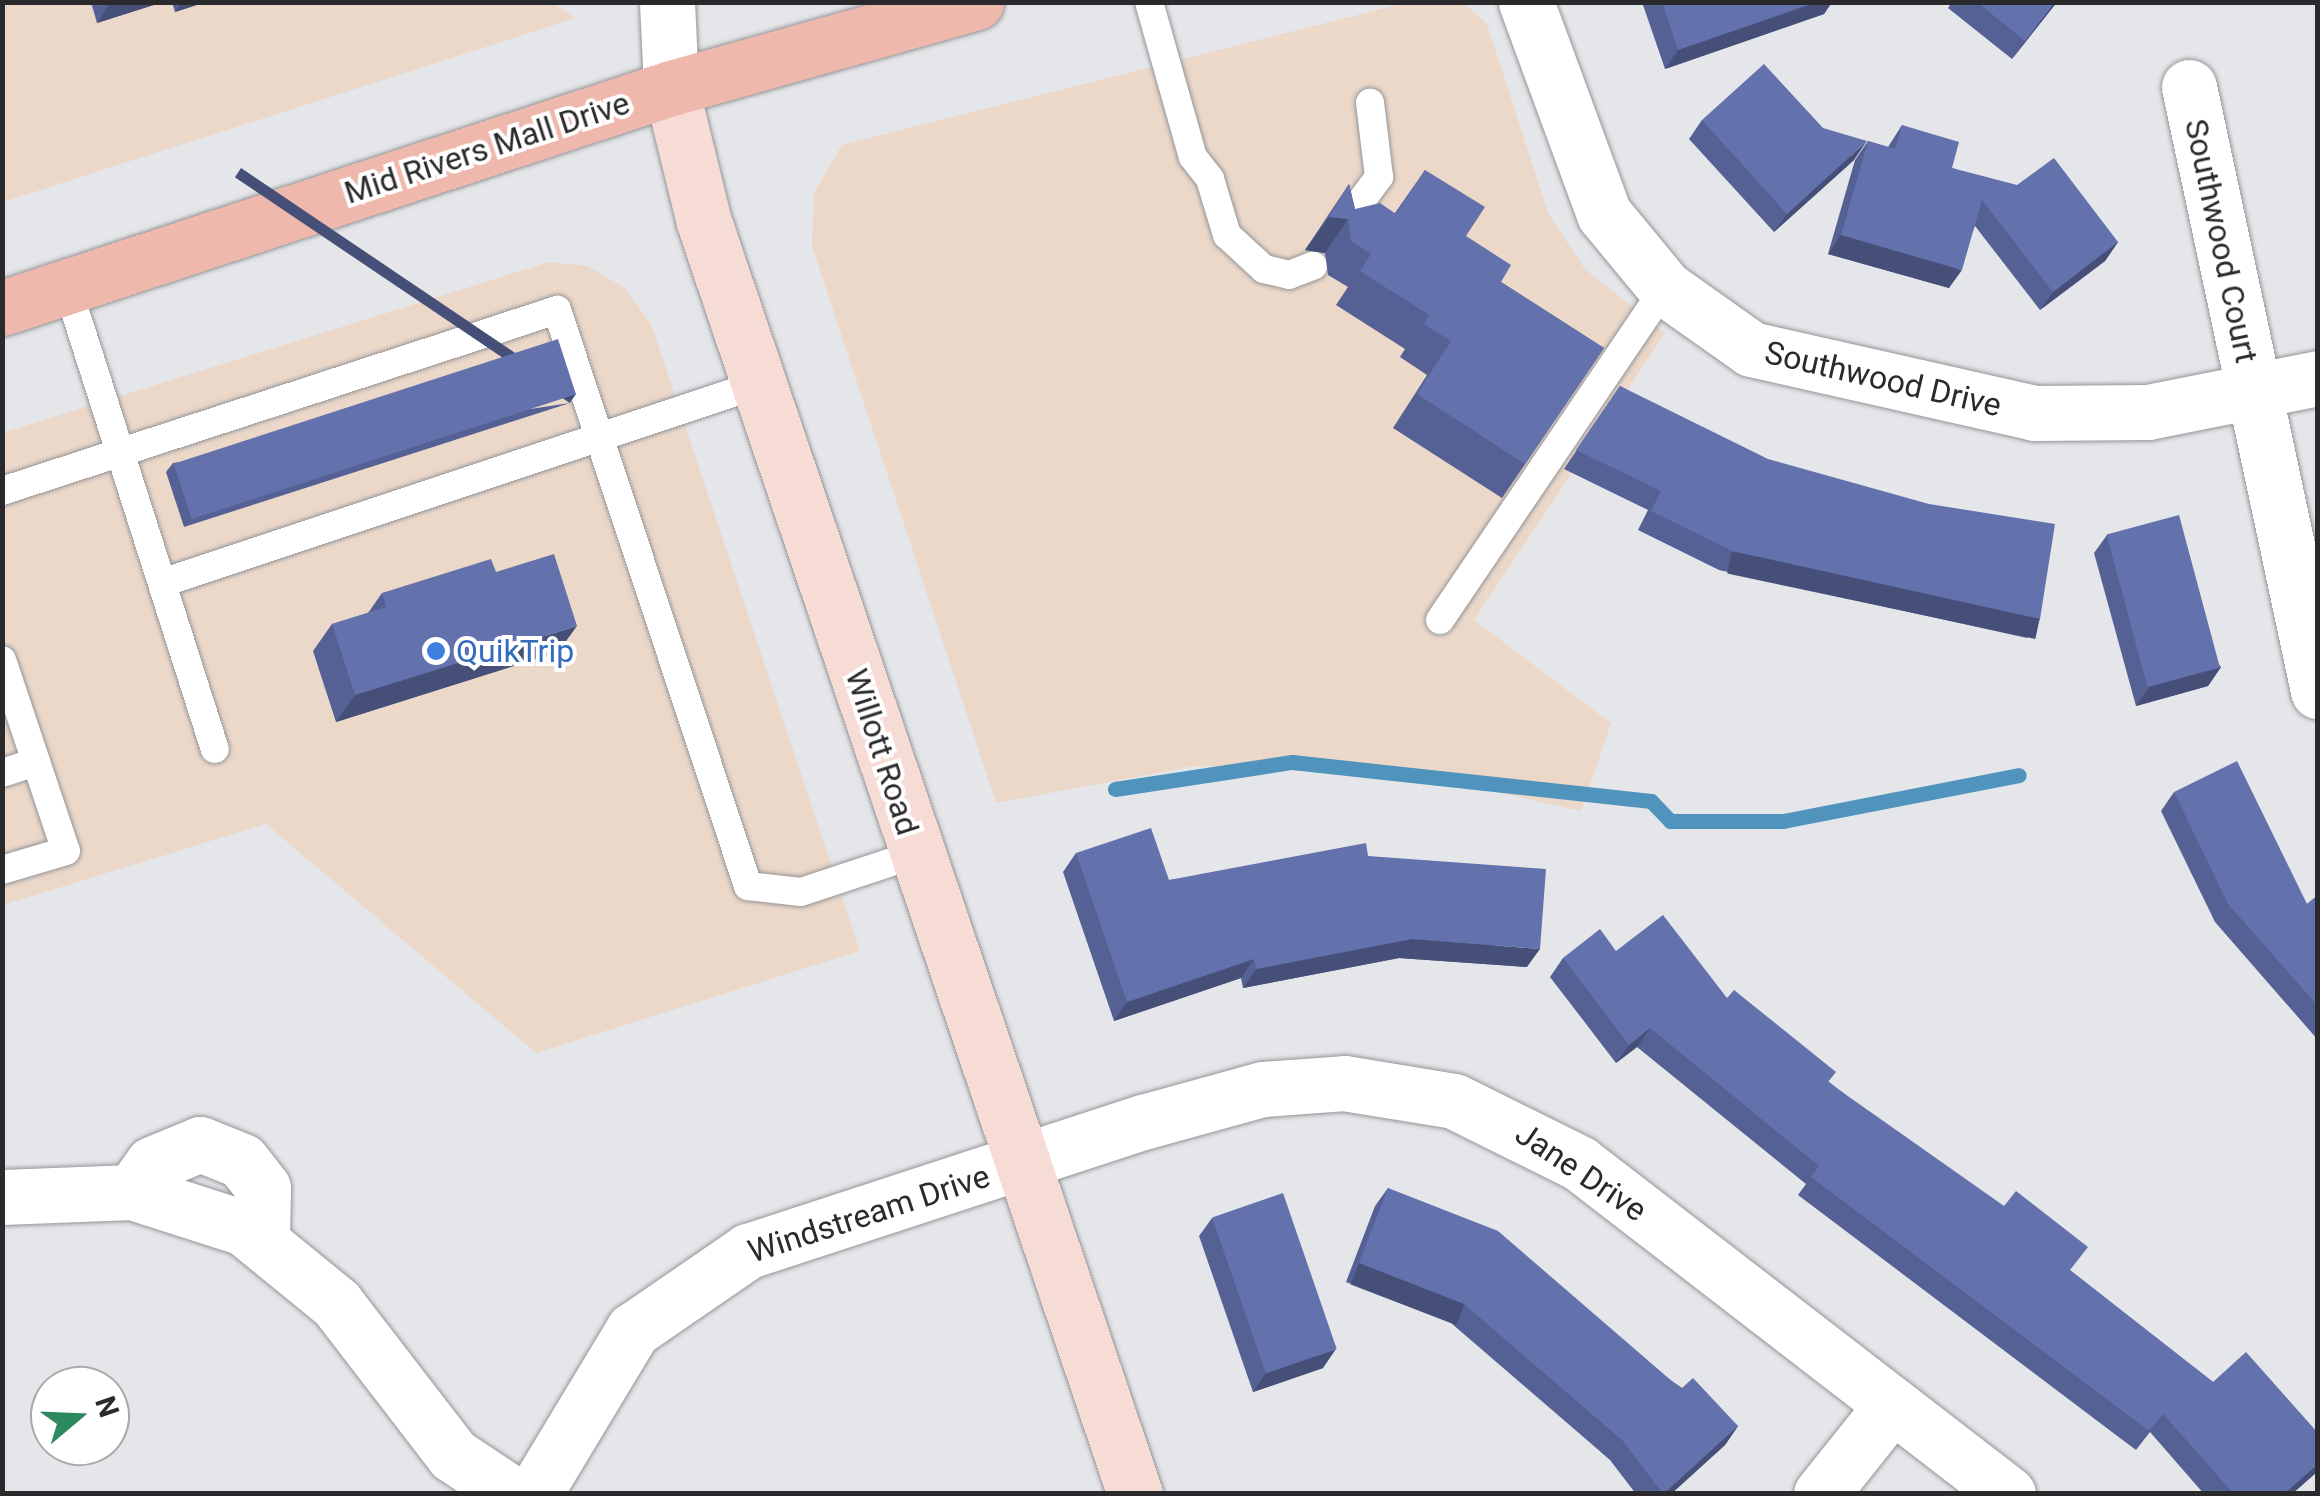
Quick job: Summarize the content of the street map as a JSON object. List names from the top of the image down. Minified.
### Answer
{"streets":{"main road":["Mid Rivers Mall Drive","Willott Road"],"street":["Southwood Court","Southwood Drive","Jane Drive","Windstream Drive"]},"crossings":[["Mid Rivers Mall Drive","Willott Road"],["Southwood Court","Southwood Drive"],["Willott Road","Jane Drive"],["Willott Road","Windstream Drive"],["Jane Drive","Windstream Drive"]],"places":["QuikTrip"],"north":"right"}
